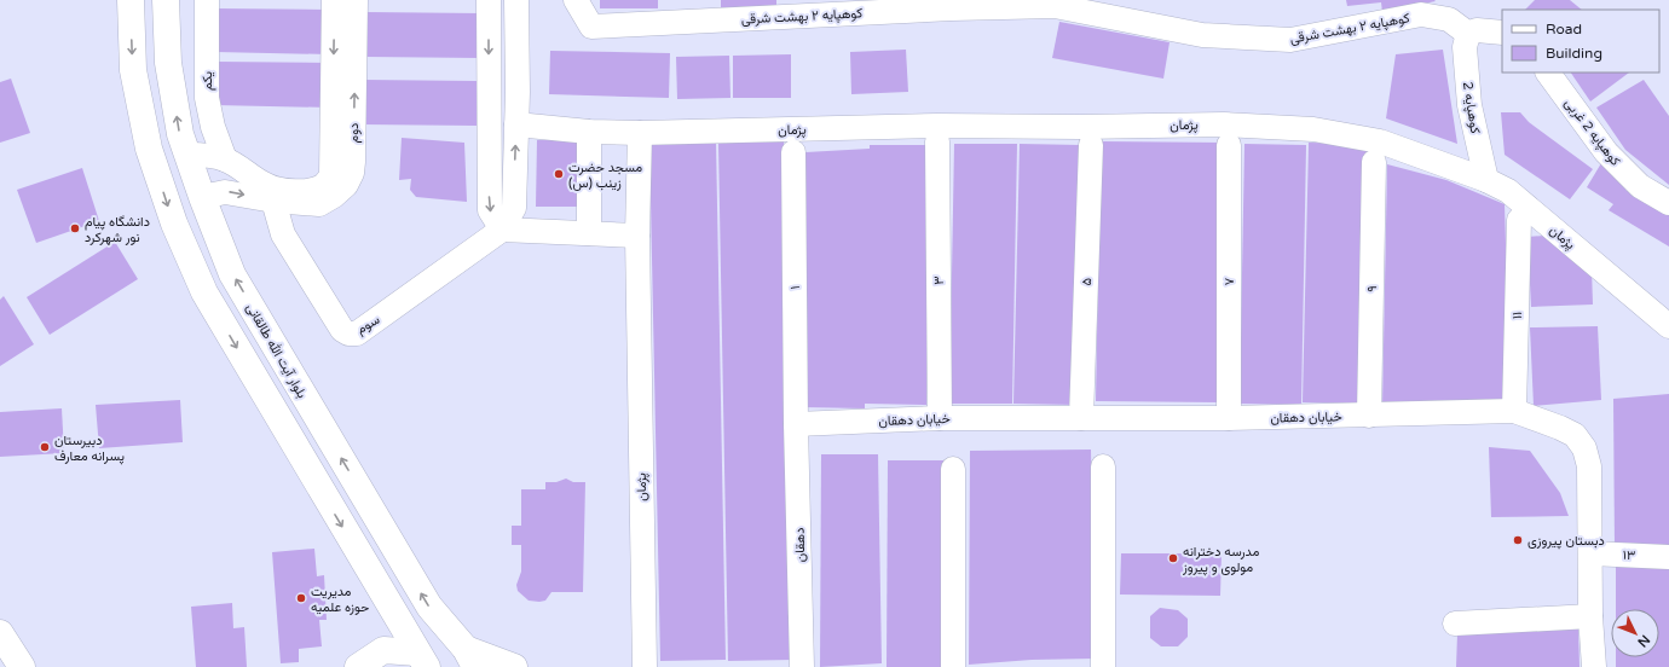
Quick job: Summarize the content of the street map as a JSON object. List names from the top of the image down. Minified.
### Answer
{"streets":{"main road":["بلوار آیت الله طالقانی"],"street":["کوهپایه ۲ بهشت شرقی","یکم","کوهپایه 2","پژمان","کوهپایه 2 غربی","دوم","۳","۵","۷","۱","۹","۱۱","سوم","خیابان دهقان","دهقان","۱۳"]},"crossings":[["کوهپایه ۲ بهشت شرقی","کوهپایه 2"],["کوهپایه 2","پژمان"],["پژمان","سوم"],["۳","خیابان دهقان"],["۵","خیابان دهقان"],["۷","خیابان دهقان"],["۱","خیابان دهقان"],["۱","دهقان"],["۹","خیابان دهقان"],["۱۱","خیابان دهقان"],["خیابان دهقان","دهقان"],["خیابان دهقان","۱۳"]],"places":["مسجد حضرت زینب (س)","دانشگاه پیام نور شهرکرد","دبیرستان پسرانه معارف","دبستان پیروزی","مدرسه دخترانه مولوی و پیروز","مدیریت حوزه علمیه"],"legend":["Road","Building"],"north":"bottom right"}
